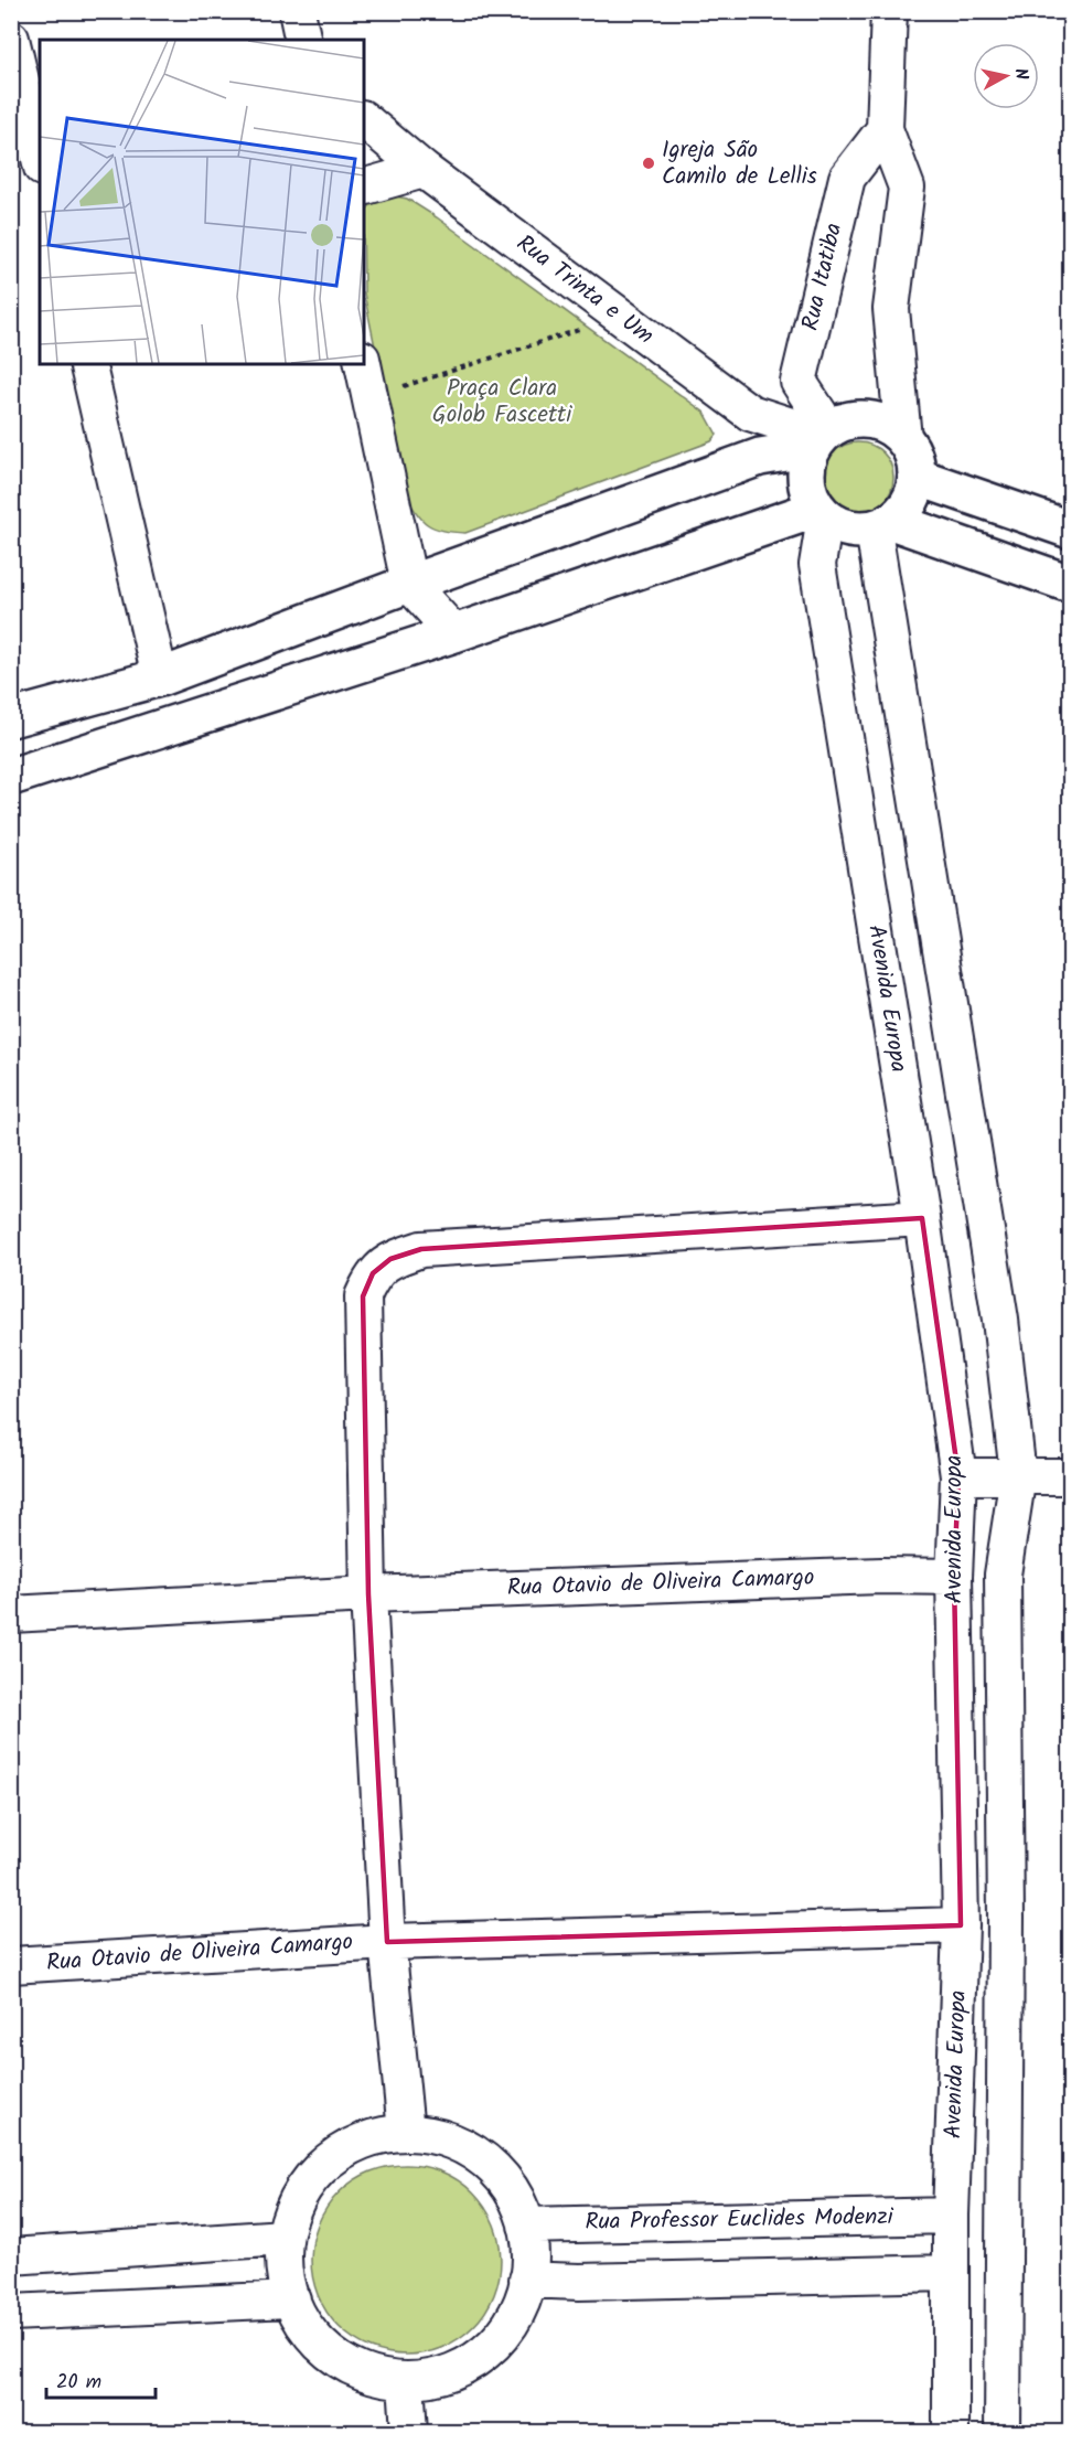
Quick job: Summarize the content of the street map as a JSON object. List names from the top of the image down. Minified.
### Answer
{"streets":{"street":["Rua Itatiba","Rua Trinta e Um","Avenida Europa","Rua Otavio de Oliveira Camargo","Rua Professor Euclides Modenzi"]},"crossings":[["Rua Itatiba","Rua Trinta e Um"],["Rua Itatiba","Avenida Europa"],["Rua Trinta e Um","Avenida Europa"],["Avenida Europa","Rua Otavio de Oliveira Camargo"],["Avenida Europa","Rua Professor Euclides Modenzi"]],"parks":["Praça Clara Golob Fascetti"],"places":["Igreja São Camilo de Lellis"],"scale_bar":"20 m","north":"right"}
